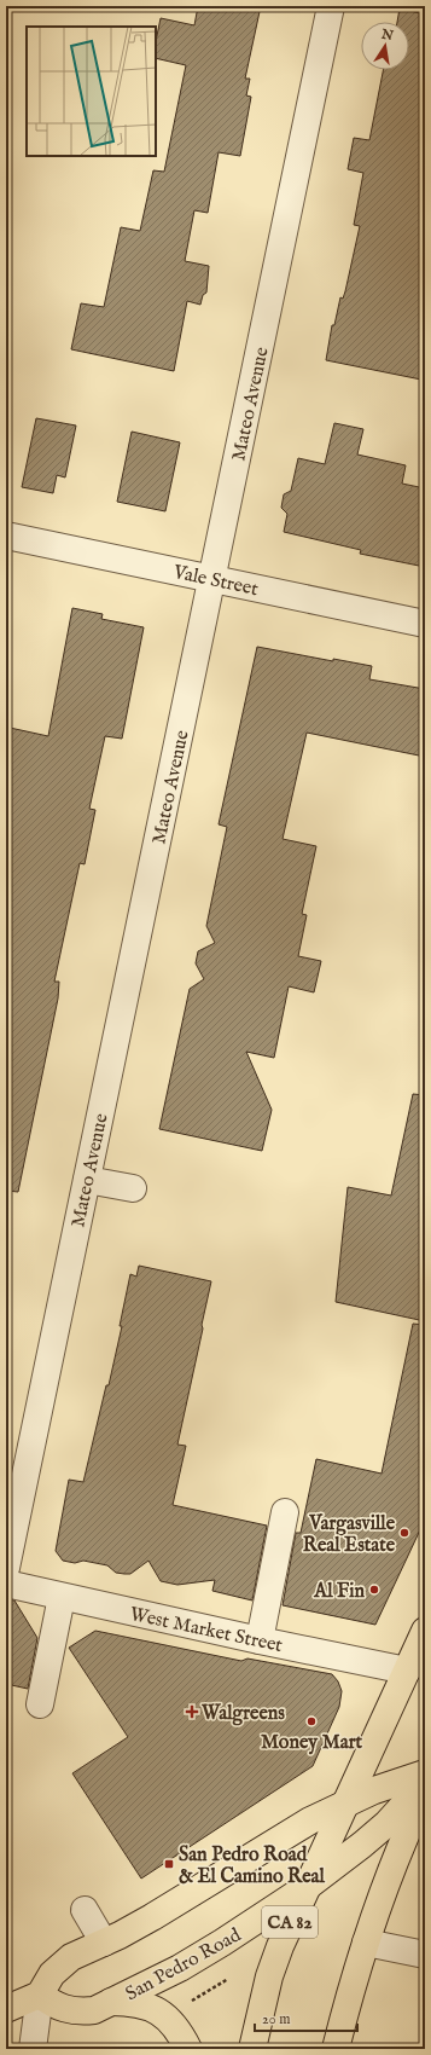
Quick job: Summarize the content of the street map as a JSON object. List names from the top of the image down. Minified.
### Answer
{"streets":{"main road":["CA 82","San Pedro Road"],"street":["Mateo Avenue","Vale Street","West Market Street"]},"crossings":[["Mateo Avenue","Vale Street"],["West Market Street","CA 82"],["CA 82","San Pedro Road"]],"places":{"other":["Vargasville Real Estate","Al Fin","Money Mart"],"health":["Walgreens"],"transit":["San Pedro Road & El Camino Real"]},"scale_bar":"20 m","north":"top"}
